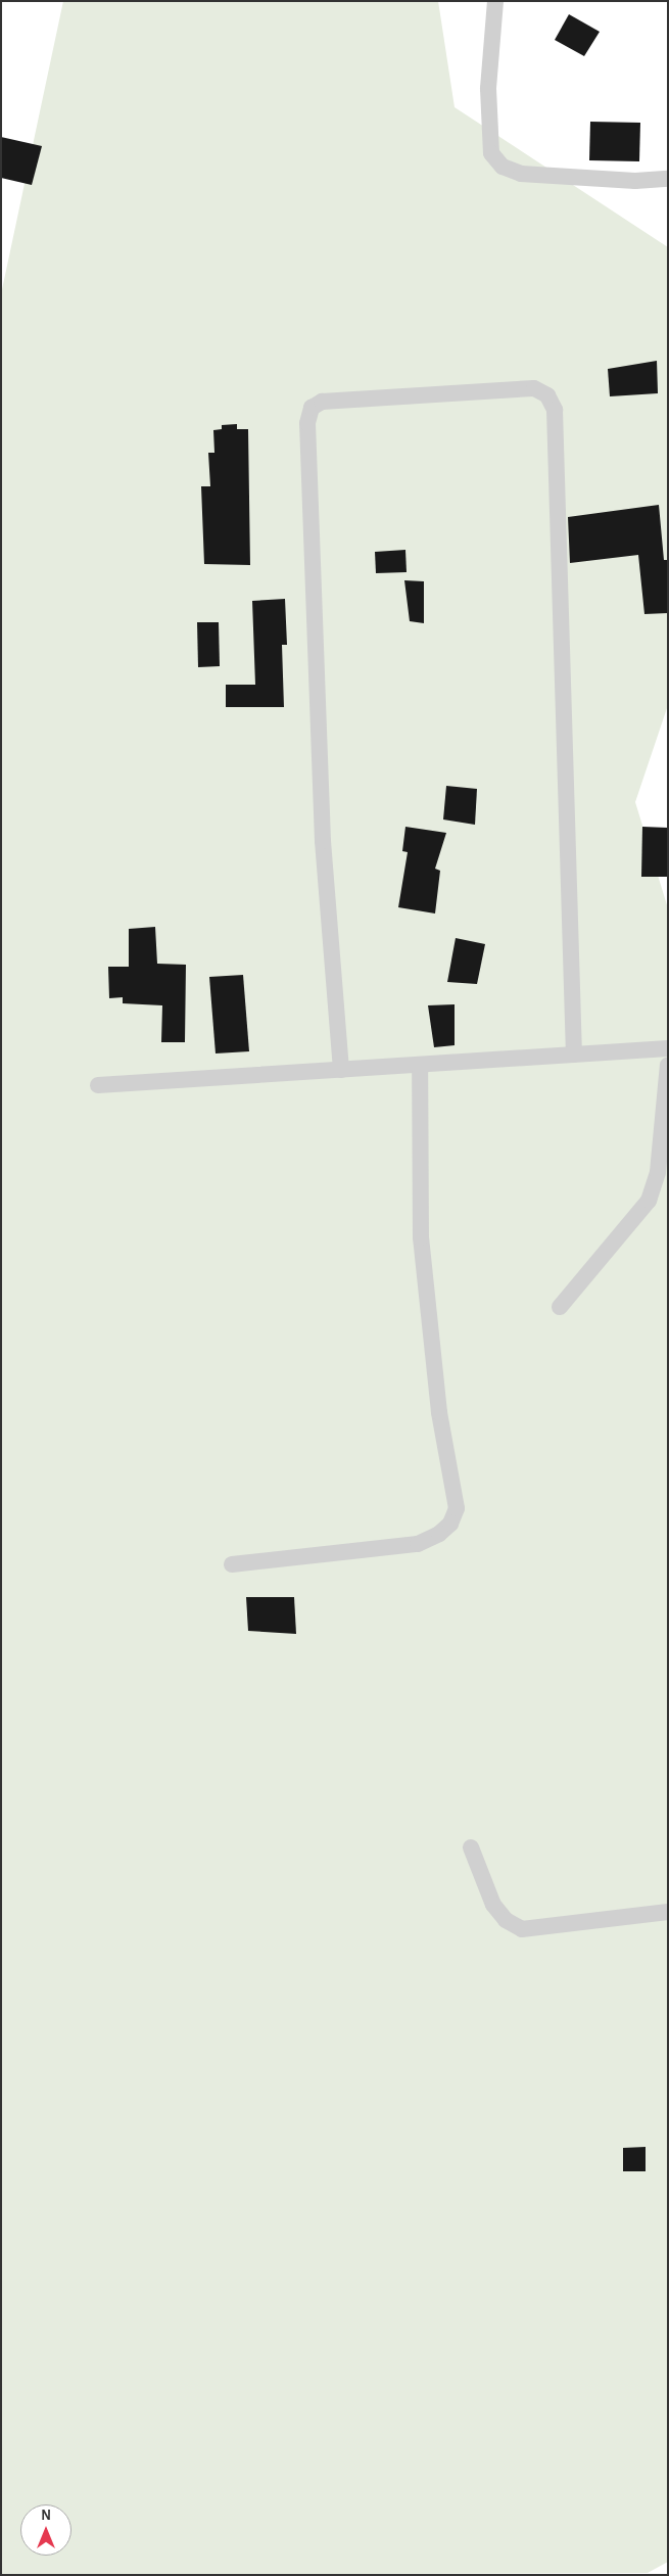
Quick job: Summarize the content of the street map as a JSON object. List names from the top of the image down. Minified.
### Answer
{"north":"top"}
